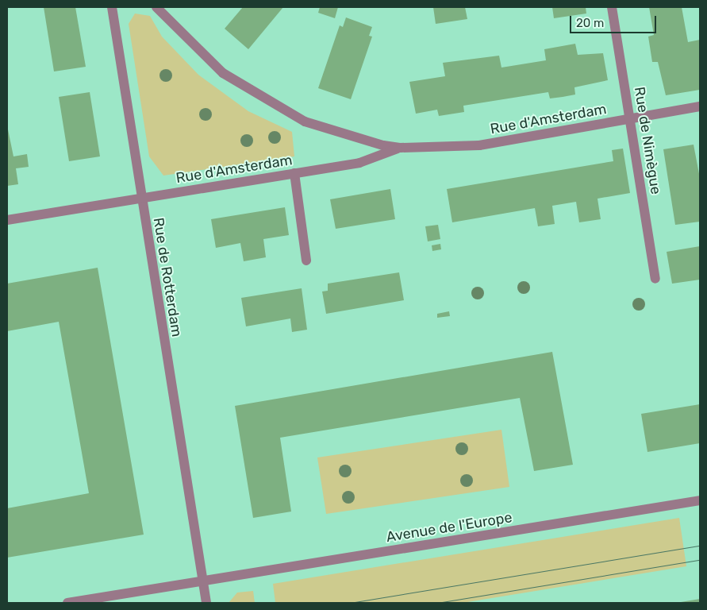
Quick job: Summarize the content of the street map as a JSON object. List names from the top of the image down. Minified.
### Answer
{"streets":{"street":["Rue d'Amsterdam","Rue de Nimègue","Rue de Rotterdam","Avenue de l'Europe"]},"crossings":[["Rue d'Amsterdam","Rue de Nimègue"],["Rue d'Amsterdam","Rue de Rotterdam"],["Rue de Rotterdam","Avenue de l'Europe"]],"scale_bar":"20 m"}
